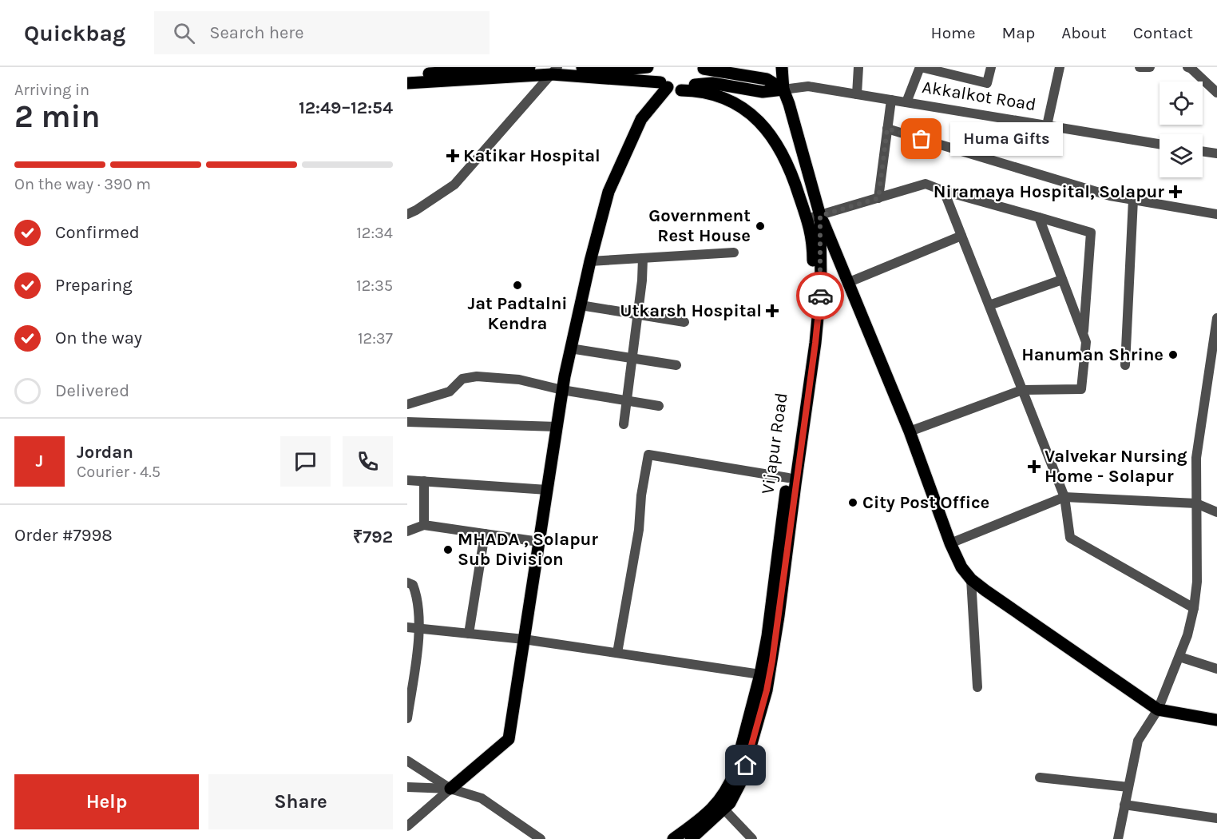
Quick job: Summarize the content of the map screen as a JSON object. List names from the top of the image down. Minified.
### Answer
{"streets":{"main road":["Vijapur Road"],"street":["Akkalkot Road"]},"crossings":[["Akkalkot Road","Vijapur Road"]],"places":{"other":["Huma Gifts","Government Rest House","Jat Padtalni Kendra","Hanuman Shrine","City Post Office","MHADA , Solapur Sub Division"],"health":["Katikar Hospital","Niramaya Hospital, Solapur","Utkarsh Hospital","Valvekar Nursing Home - Solapur"]},"page":{"header":"Quickbag","search":"Search here","nav":["Home","Map","About","Contact"],"heading":["2 min","Arriving in","12:49–12:54"],"panel":["Jordan","Courier · 4.5","Order #7998","₹792"],"bubble":"Huma Gifts","bar":"On the way · 390 m","list":[["Confirmed","12:34"],["Preparing","12:35"],["On the way","12:37"],"Delivered"],"round":"J","buttons":["Help","Share"]}}
